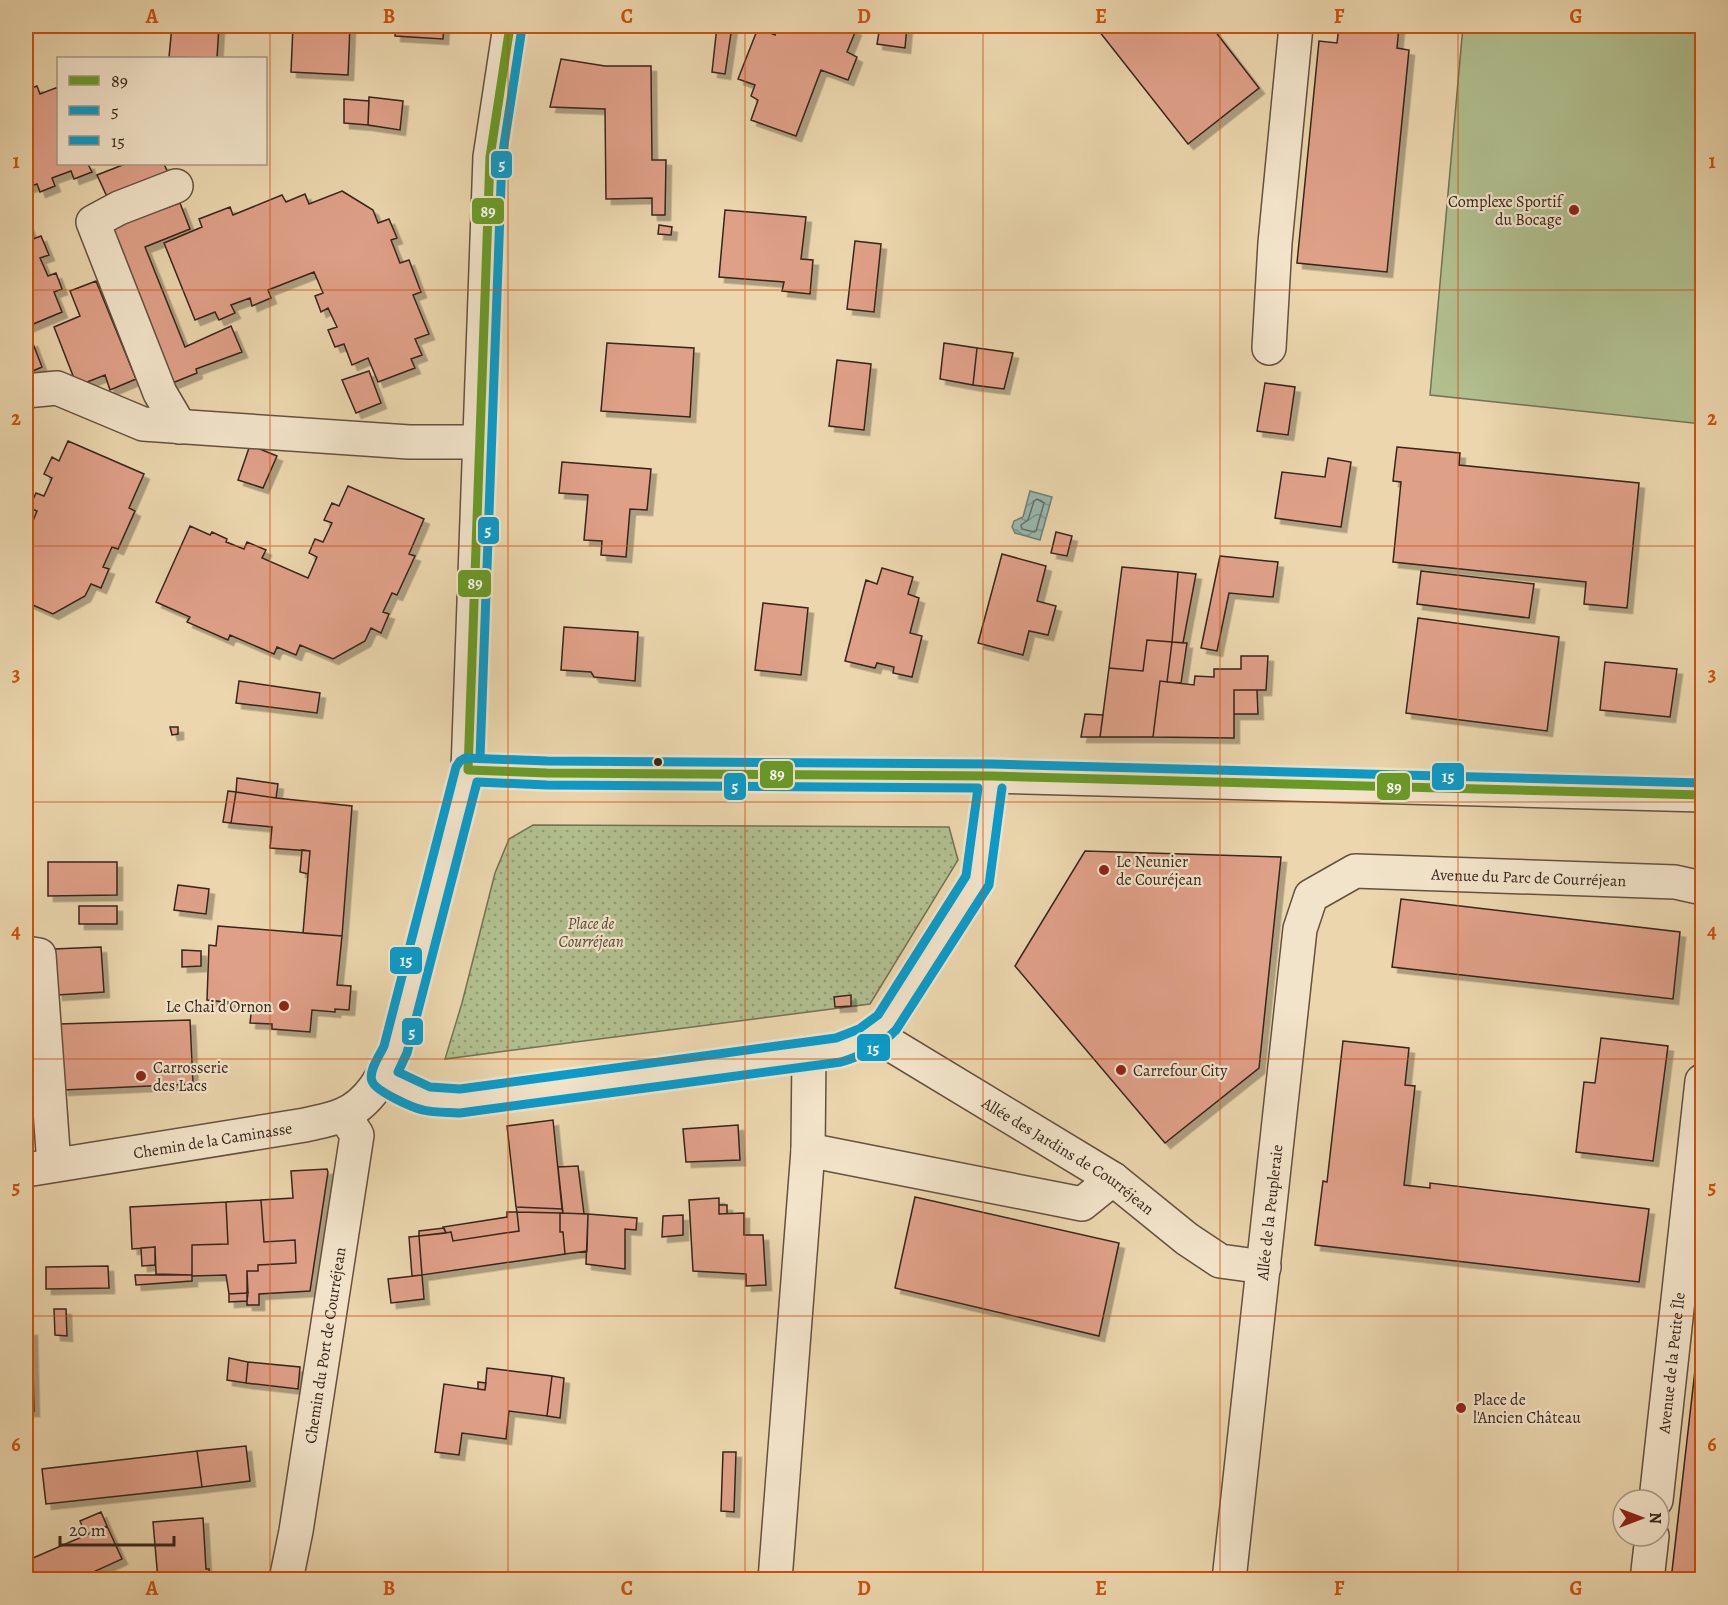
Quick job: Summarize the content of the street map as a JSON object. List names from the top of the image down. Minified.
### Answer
{"streets":{"street":["Avenue du Parc de Courréjean","Chemin de la Caminasse","Allée des Jardins de Courréjean","Allée de la Peupleraie","Chemin du Port de Courréjean","Avenue de la Petite Île"]},"crossings":[["Avenue du Parc de Courréjean","Allée de la Peupleraie"],["Chemin de la Caminasse","Chemin du Port de Courréjean"],["Allée des Jardins de Courréjean","Allée de la Peupleraie"]],"parks":["Place de Courréjean"],"places":["Complexe Sportif du Bocage","Le Neunier de Couréjean","Le Chai d'Ornon","Carrefour City","Carrosserie des Lacs","Place de l'Ancien Château"],"lines":["transit line 89","transit line 5","transit line 15"],"legend":["89","5","15"],"scale_bar":"20 m","north":"right","grid":{"columns":["A","B","C","D","E","F","G"],"rows":["1","2","3","4","5","6"]}}
